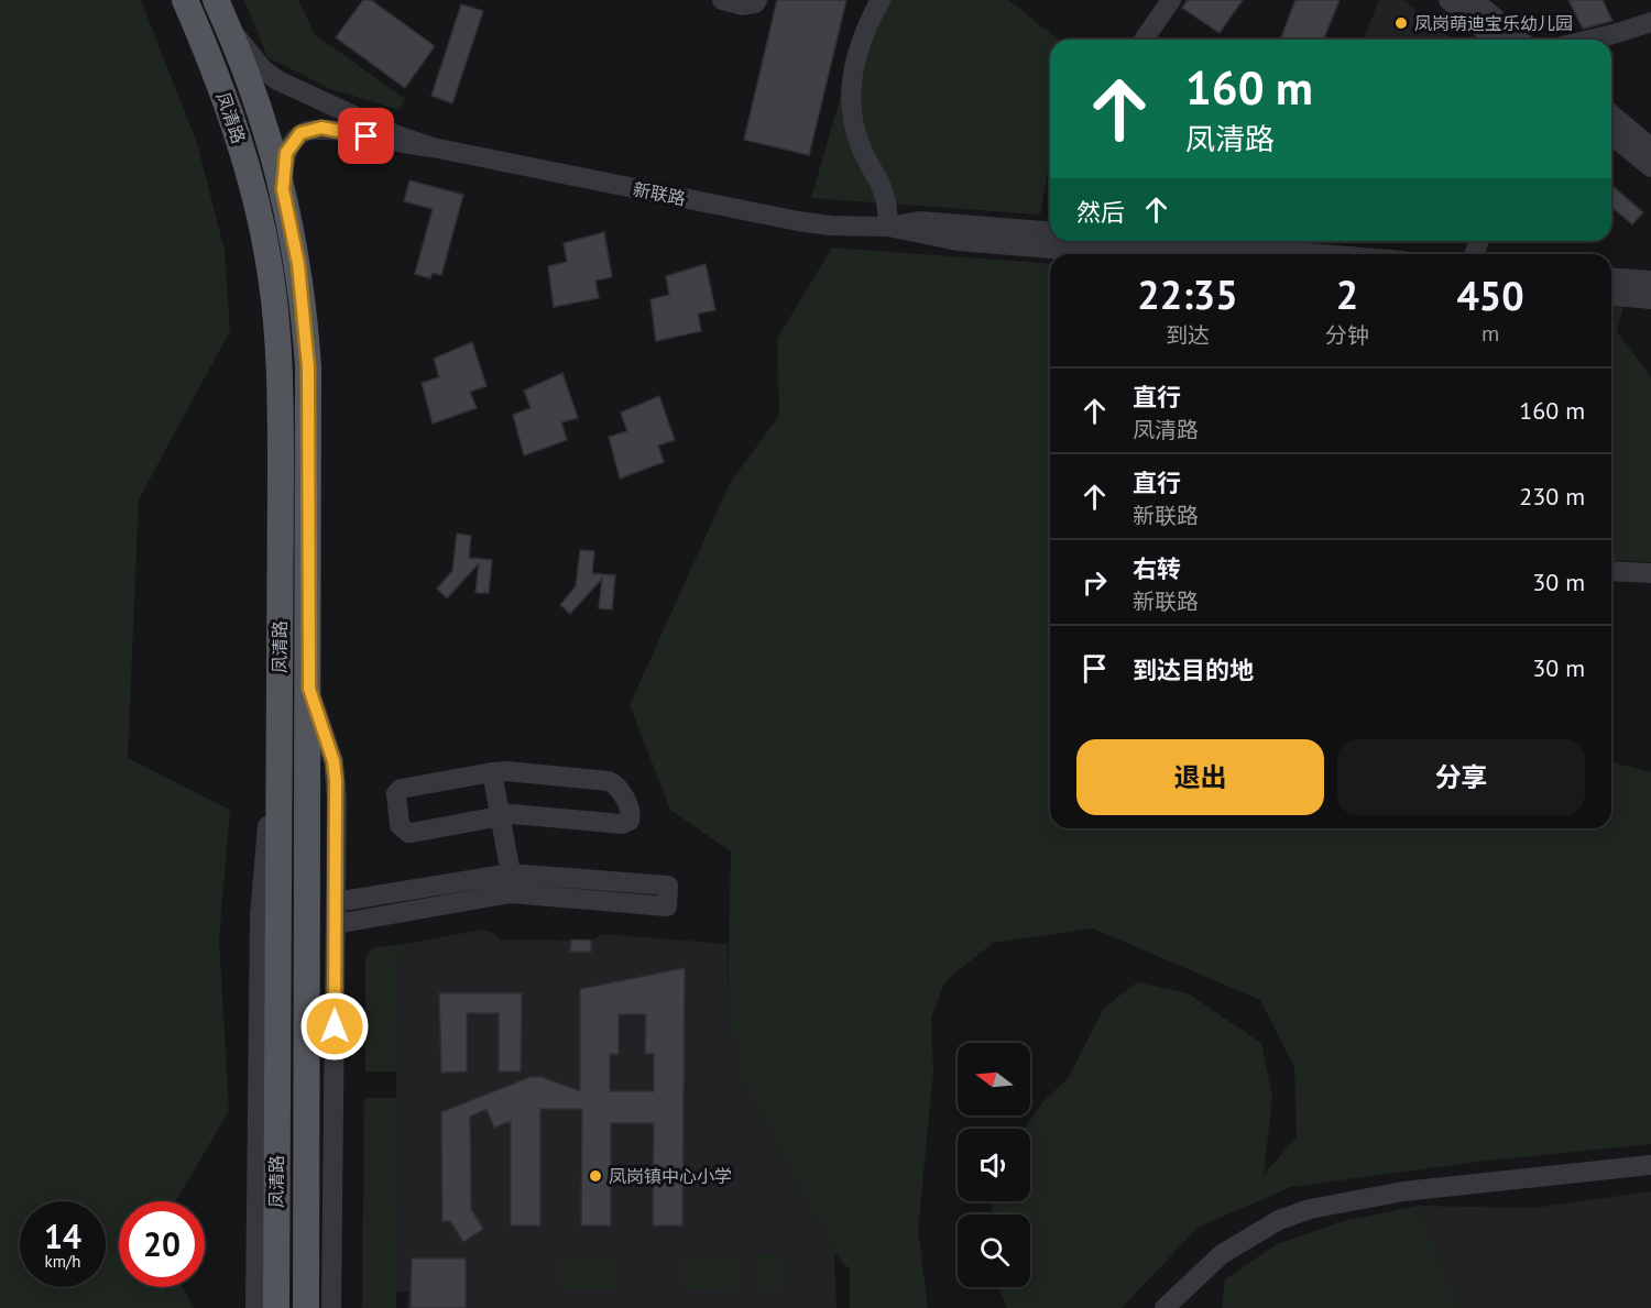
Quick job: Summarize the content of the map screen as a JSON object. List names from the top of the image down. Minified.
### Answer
{"streets":{"main road":["凤清路"],"street":["新联路"]},"crossings":[["凤清路","新联路"]],"places":["凤岗萌迪宝乐幼儿园","凤岗镇中心小学"],"north":"left","page":{"turn":["160 m","凤清路"],"then":"然后","eta":["22:35","到达","2","分钟","450","m"],"list":[{"name":"直行","note":"凤清路","value":"160 m"},{"name":"直行","note":"新联路","value":"230 m"},{"name":"右转","note":"新联路","value":"30 m"},{"name":"到达目的地","value":"30 m"}],"buttons":["退出","分享"],"speed":"14 km/h","limit":"20"}}
